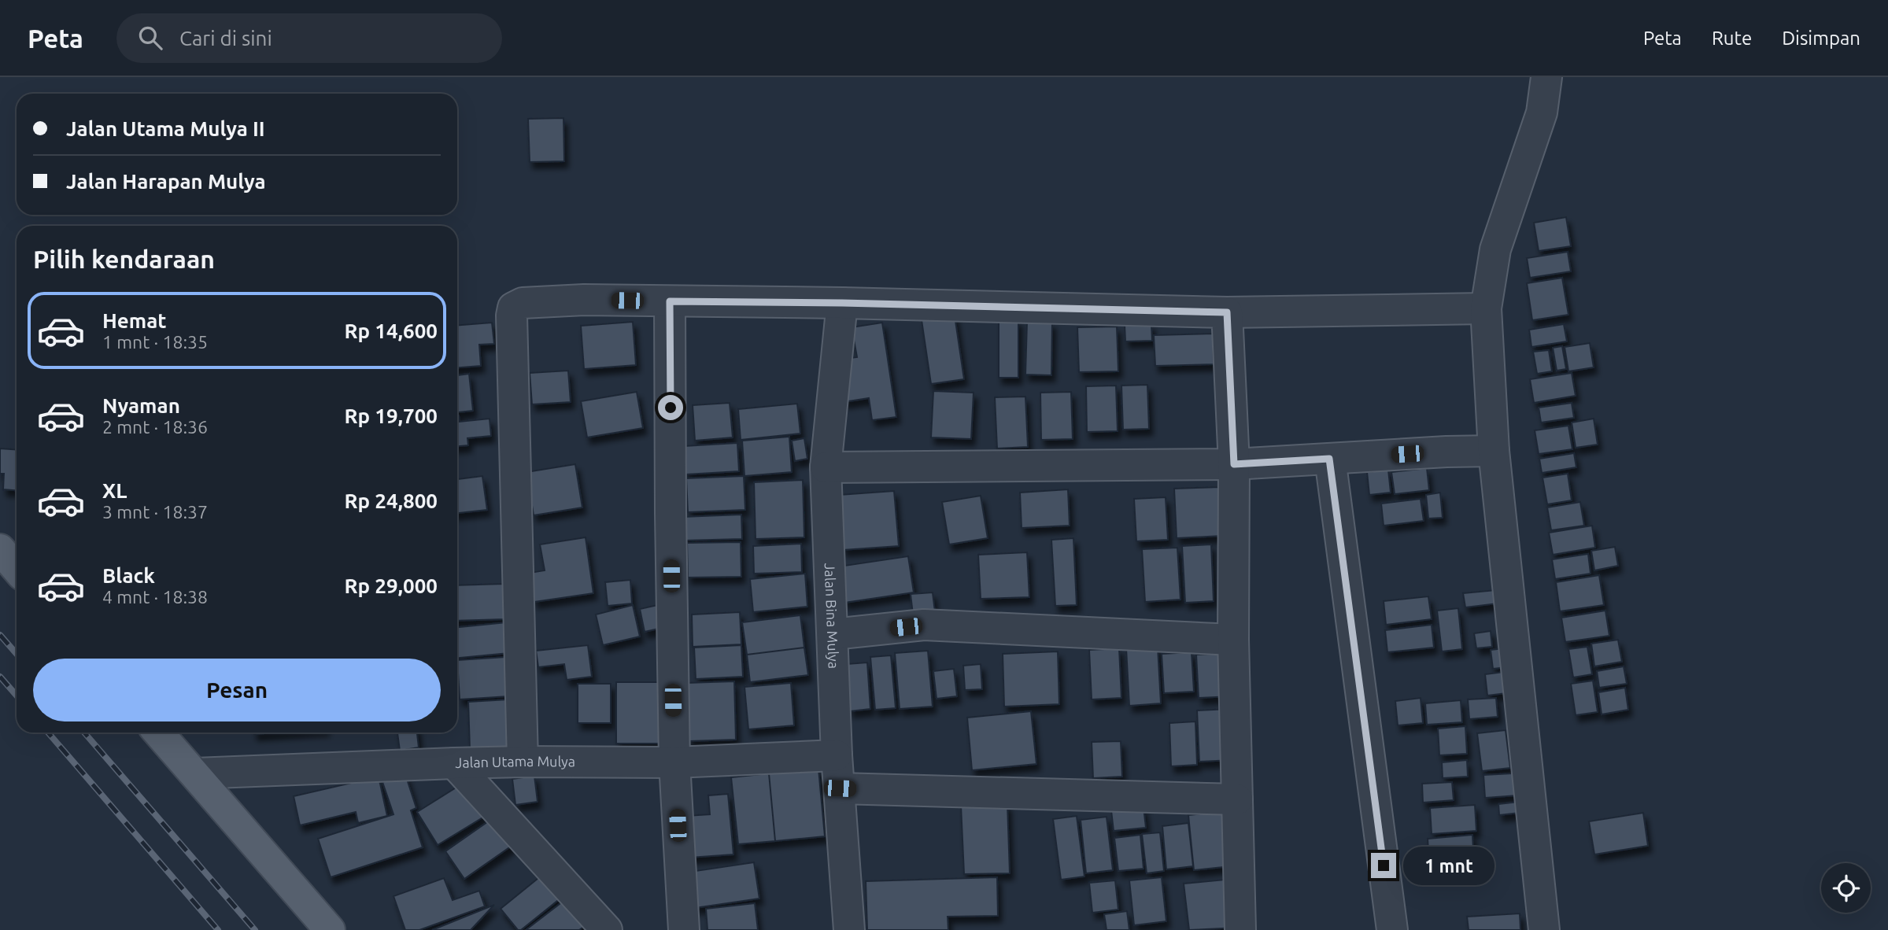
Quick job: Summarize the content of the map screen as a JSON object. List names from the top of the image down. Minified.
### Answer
{"streets":{"street":["Jalan Bina Mulya","Jalan Utama Mulya"]},"crossings":[["Jalan Bina Mulya","Jalan Utama Mulya"]],"page":{"header":"Peta","search":"Cari di sini","nav":["Peta","Rute","Disimpan"],"banner":["Jalan Utama Mulya II","Jalan Harapan Mulya"],"heading":"Pilih kendaraan","list":[{"name":"Hemat","note":"1 mnt · 18:35","value":"Rp 14,600"},{"name":"Nyaman","note":"2 mnt · 18:36","value":"Rp 19,700"},{"name":"XL","note":"3 mnt · 18:37","value":"Rp 24,800"},{"name":"Black","note":"4 mnt · 18:38","value":"Rp 29,000"}],"buttons":"Pesan","bubble":"1 mnt"}}
